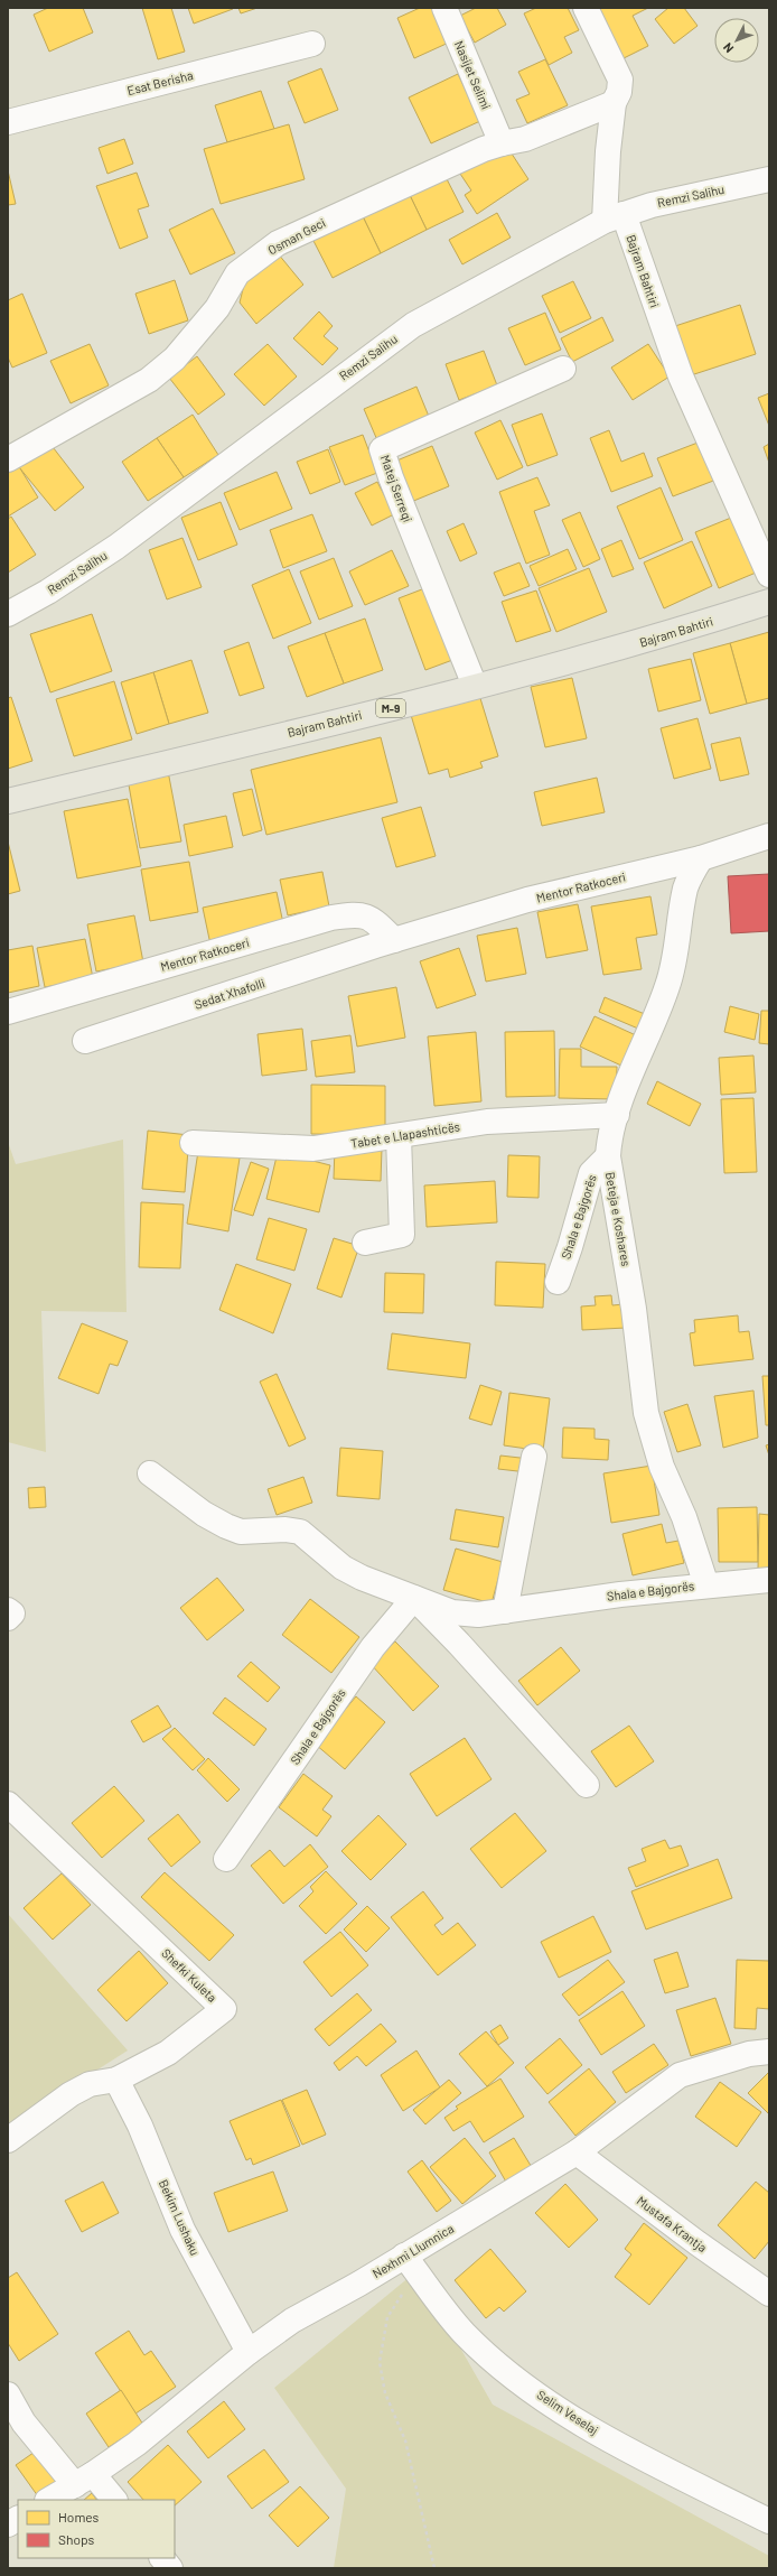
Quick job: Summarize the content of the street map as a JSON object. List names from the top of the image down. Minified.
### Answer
{"streets":{"main road":["Bajram Bahtiri","M-9"],"street":["Nasijet Selimi","Esat Berisha","Remzi Salihu","Osman Geci","Matej Serreqi","Mentor Ratkoceri","Sedat Xhafolli","Tabet e Llapashticës","Shala e Bajgorës","Beteja e Koshares","Shefki Kuleta","Bekim Lushaku","Mustafa Krantja","Nexhmi Llumnica","Selim Veselaj"]},"crossings":[["Nasijet Selimi","Osman Geci"],["Remzi Salihu","Bajram Bahtiri"],["Bajram Bahtiri","Matej Serreqi"],["Mentor Ratkoceri","Sedat Xhafolli"],["Mentor Ratkoceri","Beteja e Koshares"],["Tabet e Llapashticës","Beteja e Koshares"],["Shala e Bajgorës","Beteja e Koshares"],["Shefki Kuleta","Bekim Lushaku"],["Bekim Lushaku","Nexhmi Llumnica"],["Mustafa Krantja","Nexhmi Llumnica"],["Nexhmi Llumnica","Selim Veselaj"]],"legend":["Homes","Shops"],"north":"bottom left"}
